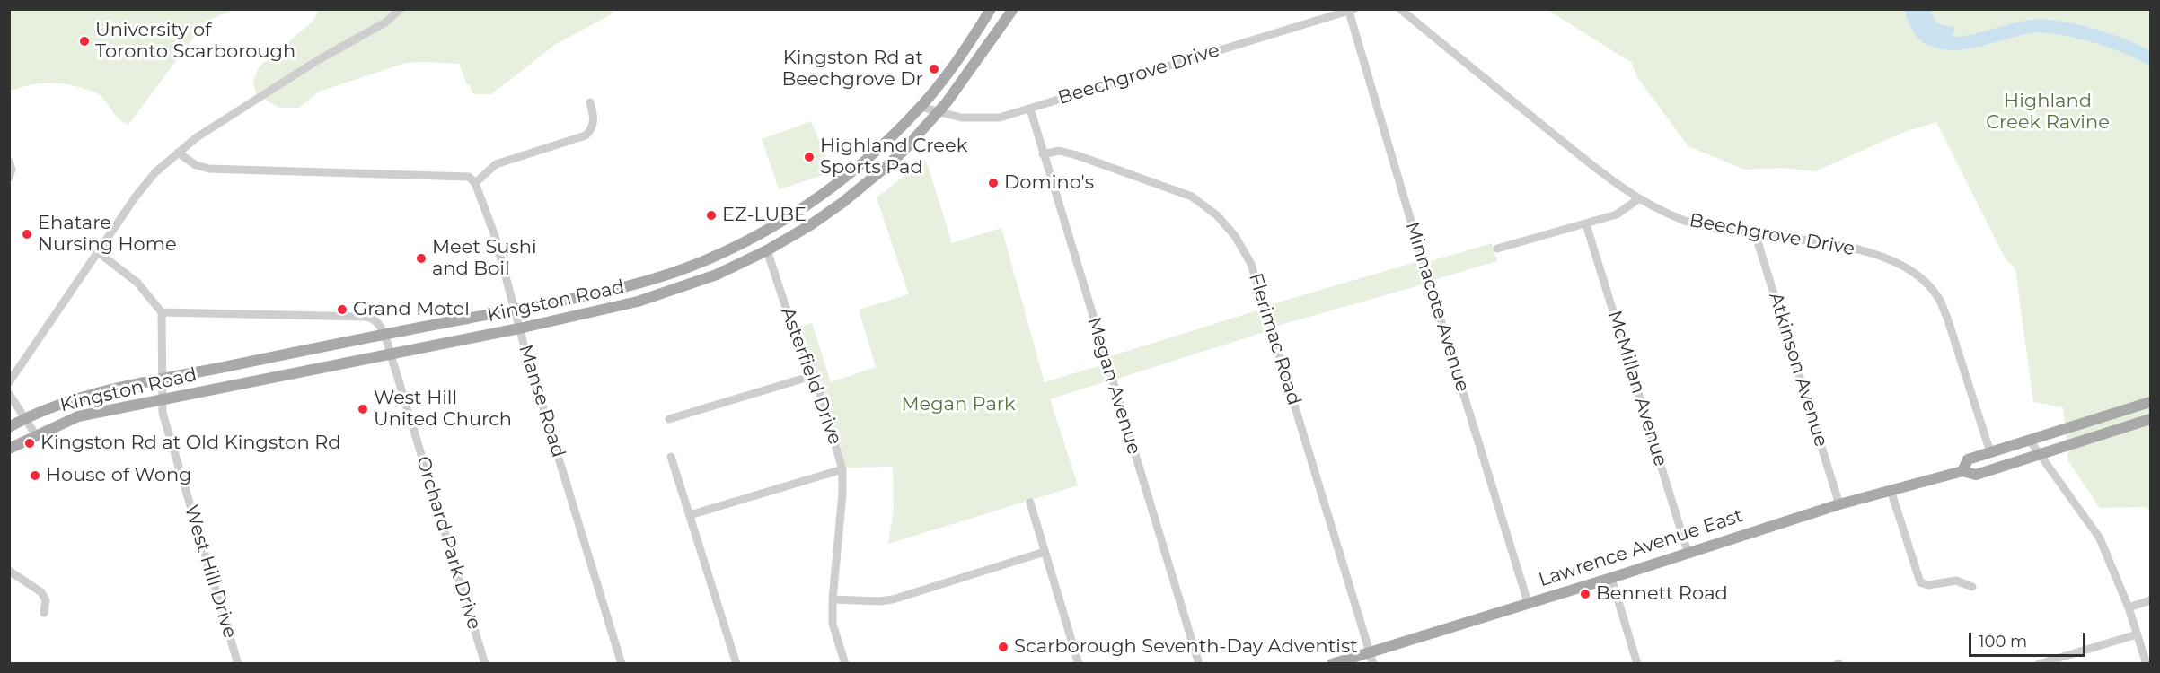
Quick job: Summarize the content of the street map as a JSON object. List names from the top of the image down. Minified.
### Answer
{"streets":{"main road":["Kingston Road","Lawrence Avenue East"],"street":["Beechgrove Drive","Minnacote Avenue","Flerimac Road","Atkinson Avenue","Asterfield Drive","Megan Avenue","McMillan Avenue","Manse Road","Orchard Park Drive","West Hill Drive"]},"crossings":[["Beechgrove Drive","Kingston Road"],["Beechgrove Drive","Minnacote Avenue"],["Beechgrove Drive","Atkinson Avenue"],["Beechgrove Drive","Megan Avenue"],["Beechgrove Drive","Lawrence Avenue East"],["Kingston Road","Asterfield Drive"],["Kingston Road","Manse Road"],["Kingston Road","Orchard Park Drive"],["Kingston Road","West Hill Drive"],["Minnacote Avenue","Lawrence Avenue East"],["Flerimac Road","Megan Avenue"],["Flerimac Road","Lawrence Avenue East"],["Atkinson Avenue","Lawrence Avenue East"],["McMillan Avenue","Lawrence Avenue East"],["Orchard Park Drive","West Hill Drive"]],"parks":["Highland Creek Ravine","Megan Park"],"places":["University of Toronto Scarborough","Kingston Rd at Beechgrove Dr","Highland Creek Sports Pad","Domino's","EZ-LUBE","Ehatare Nursing Home","Meet Sushi and Boil","Grand Motel","West Hill United Church","Kingston Rd at Old Kingston Rd","House of Wong","Bennett Road","Scarborough Seventh-Day Adventist"],"scale_bar":"100 m"}
